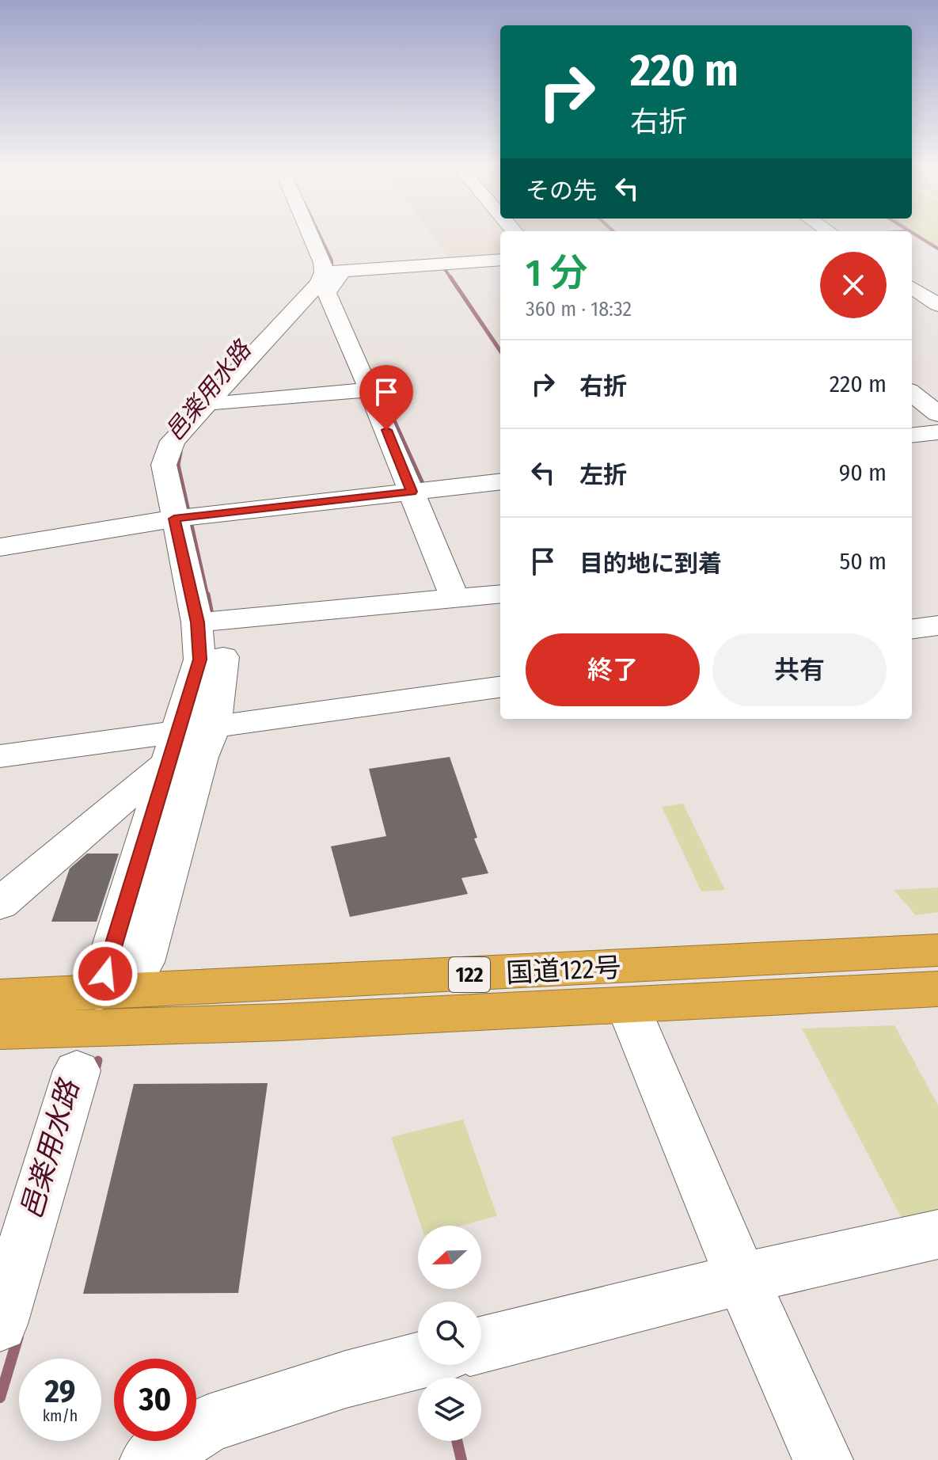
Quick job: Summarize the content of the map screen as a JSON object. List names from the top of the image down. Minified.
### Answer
{"streets":{"highway":["国道122号","122"]},"water":["邑楽用水路"],"north":"left","page":{"turn":["220 m","右折"],"then":"その先","heading":["1 分","360 m · 18:32"],"list":[{"name":"右折","value":"220 m"},{"name":"左折","value":"90 m"},{"name":"目的地に到着","value":"50 m"}],"buttons":["終了","共有"],"speed":"29 km/h","limit":"30"}}
